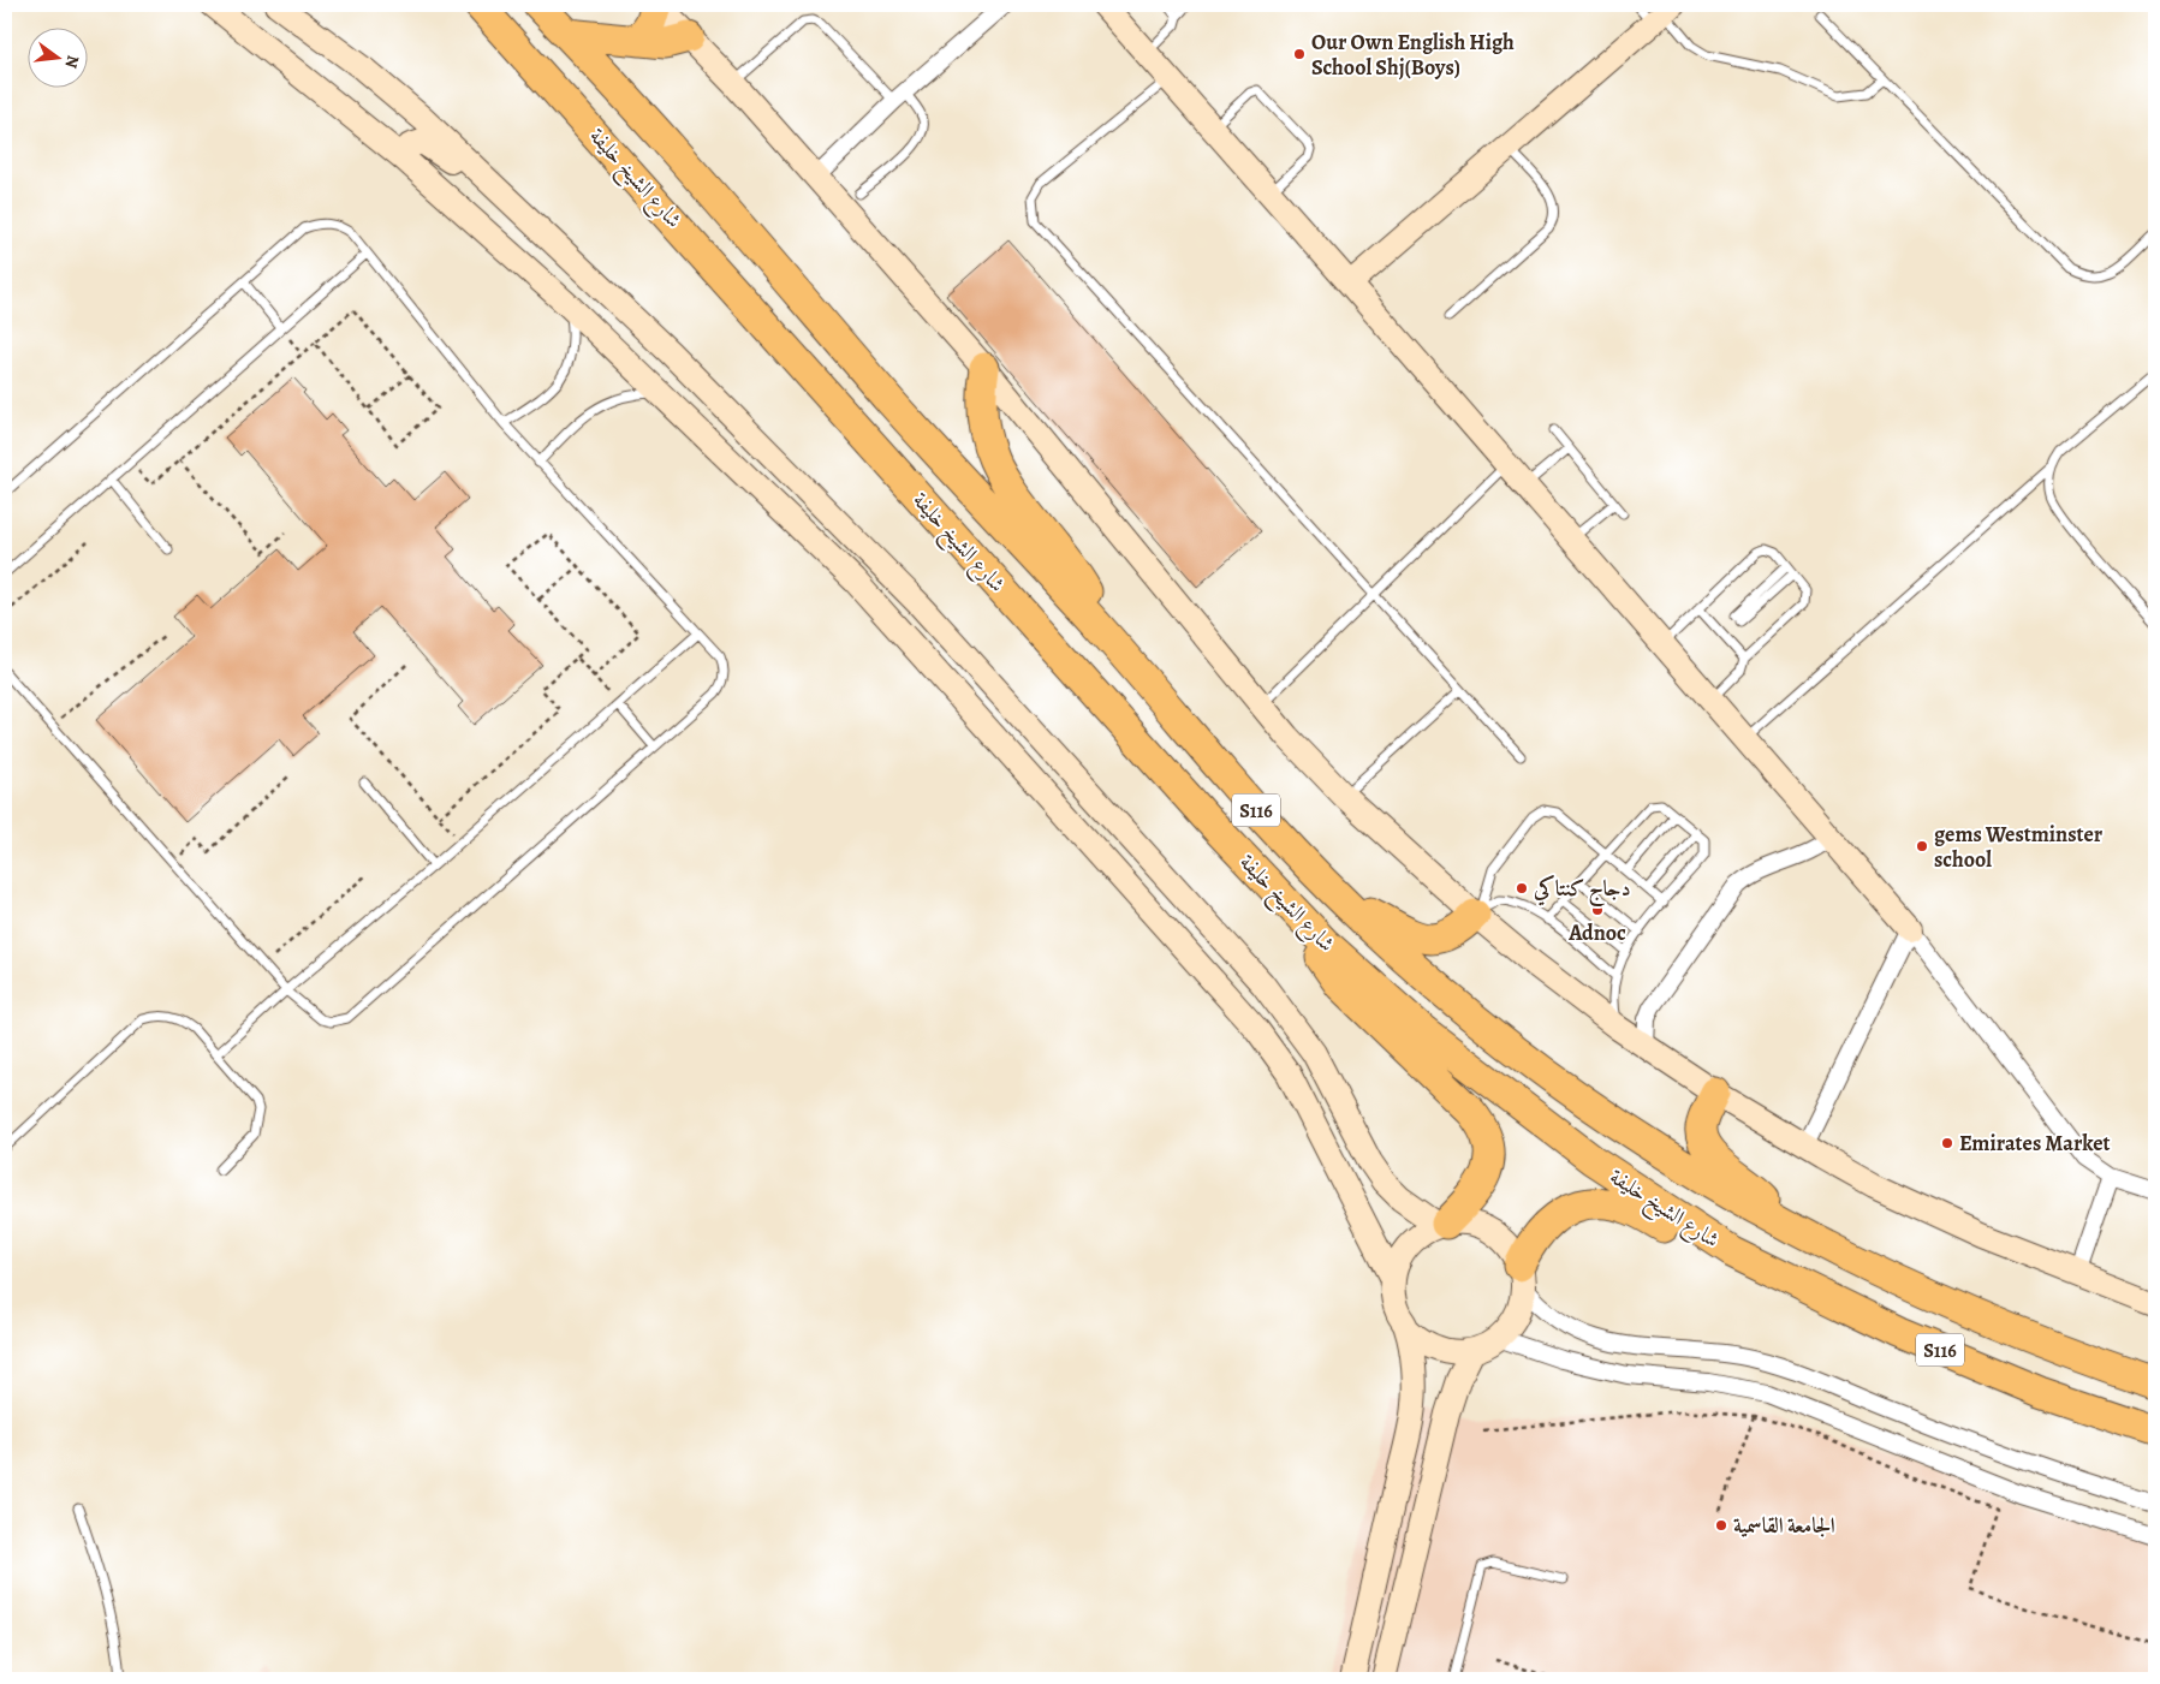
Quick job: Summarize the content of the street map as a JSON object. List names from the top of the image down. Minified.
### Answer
{"streets":{"highway":["شارع الشيخ خليفة","S116"]},"places":["Our Own English High School Shj(Boys)","gems Westminster school","دجاج كنتاكي","Adnoc","Emirates Market","الجامعة القاسمية"],"north":"right"}
